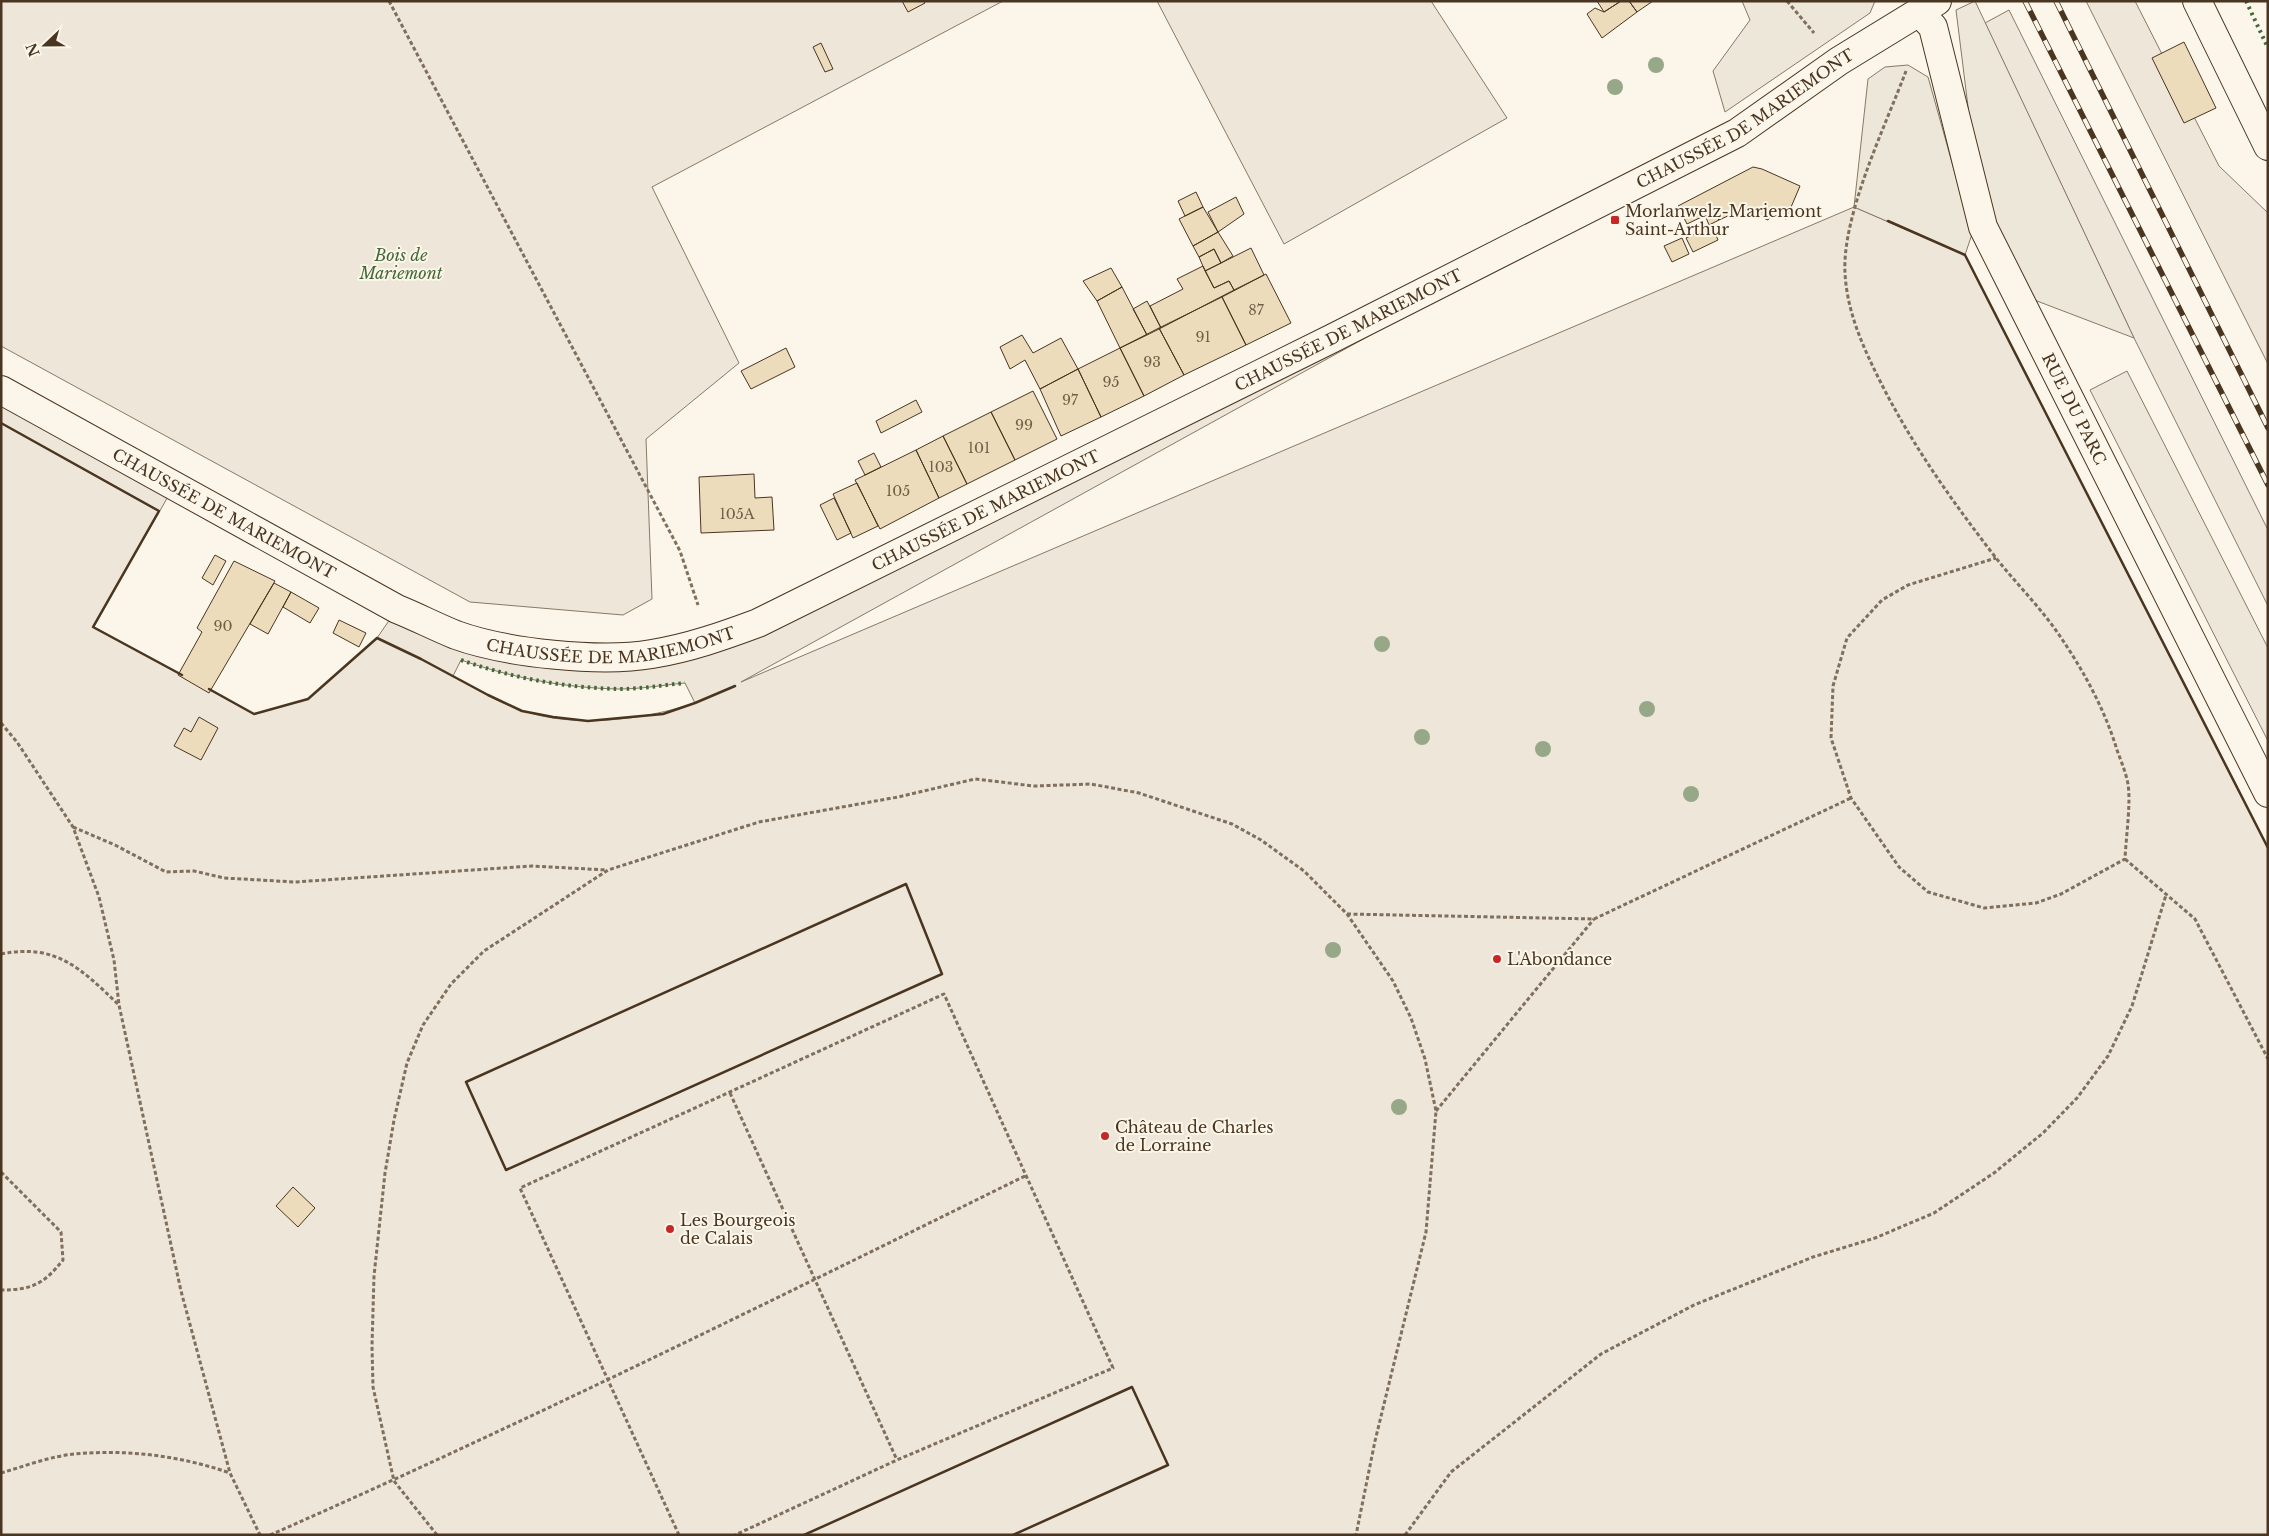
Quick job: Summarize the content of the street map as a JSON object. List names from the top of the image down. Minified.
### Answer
{"streets":{"street":["CHAUSSÉE DE MARIEMONT","RUE DU PARC"]},"crossings":[["CHAUSSÉE DE MARIEMONT","RUE DU PARC"]],"parks":["Bois de Mariemont"],"places":{"transit":["Morlanwelz-Mariemont Saint-Arthur"],"other":["L'Abondance","Château de Charles de Lorraine","Les Bourgeois de Calais"]},"house_numbers":["87","91","93","95","97","99","101","103","105","105A","90"],"north":"left"}
